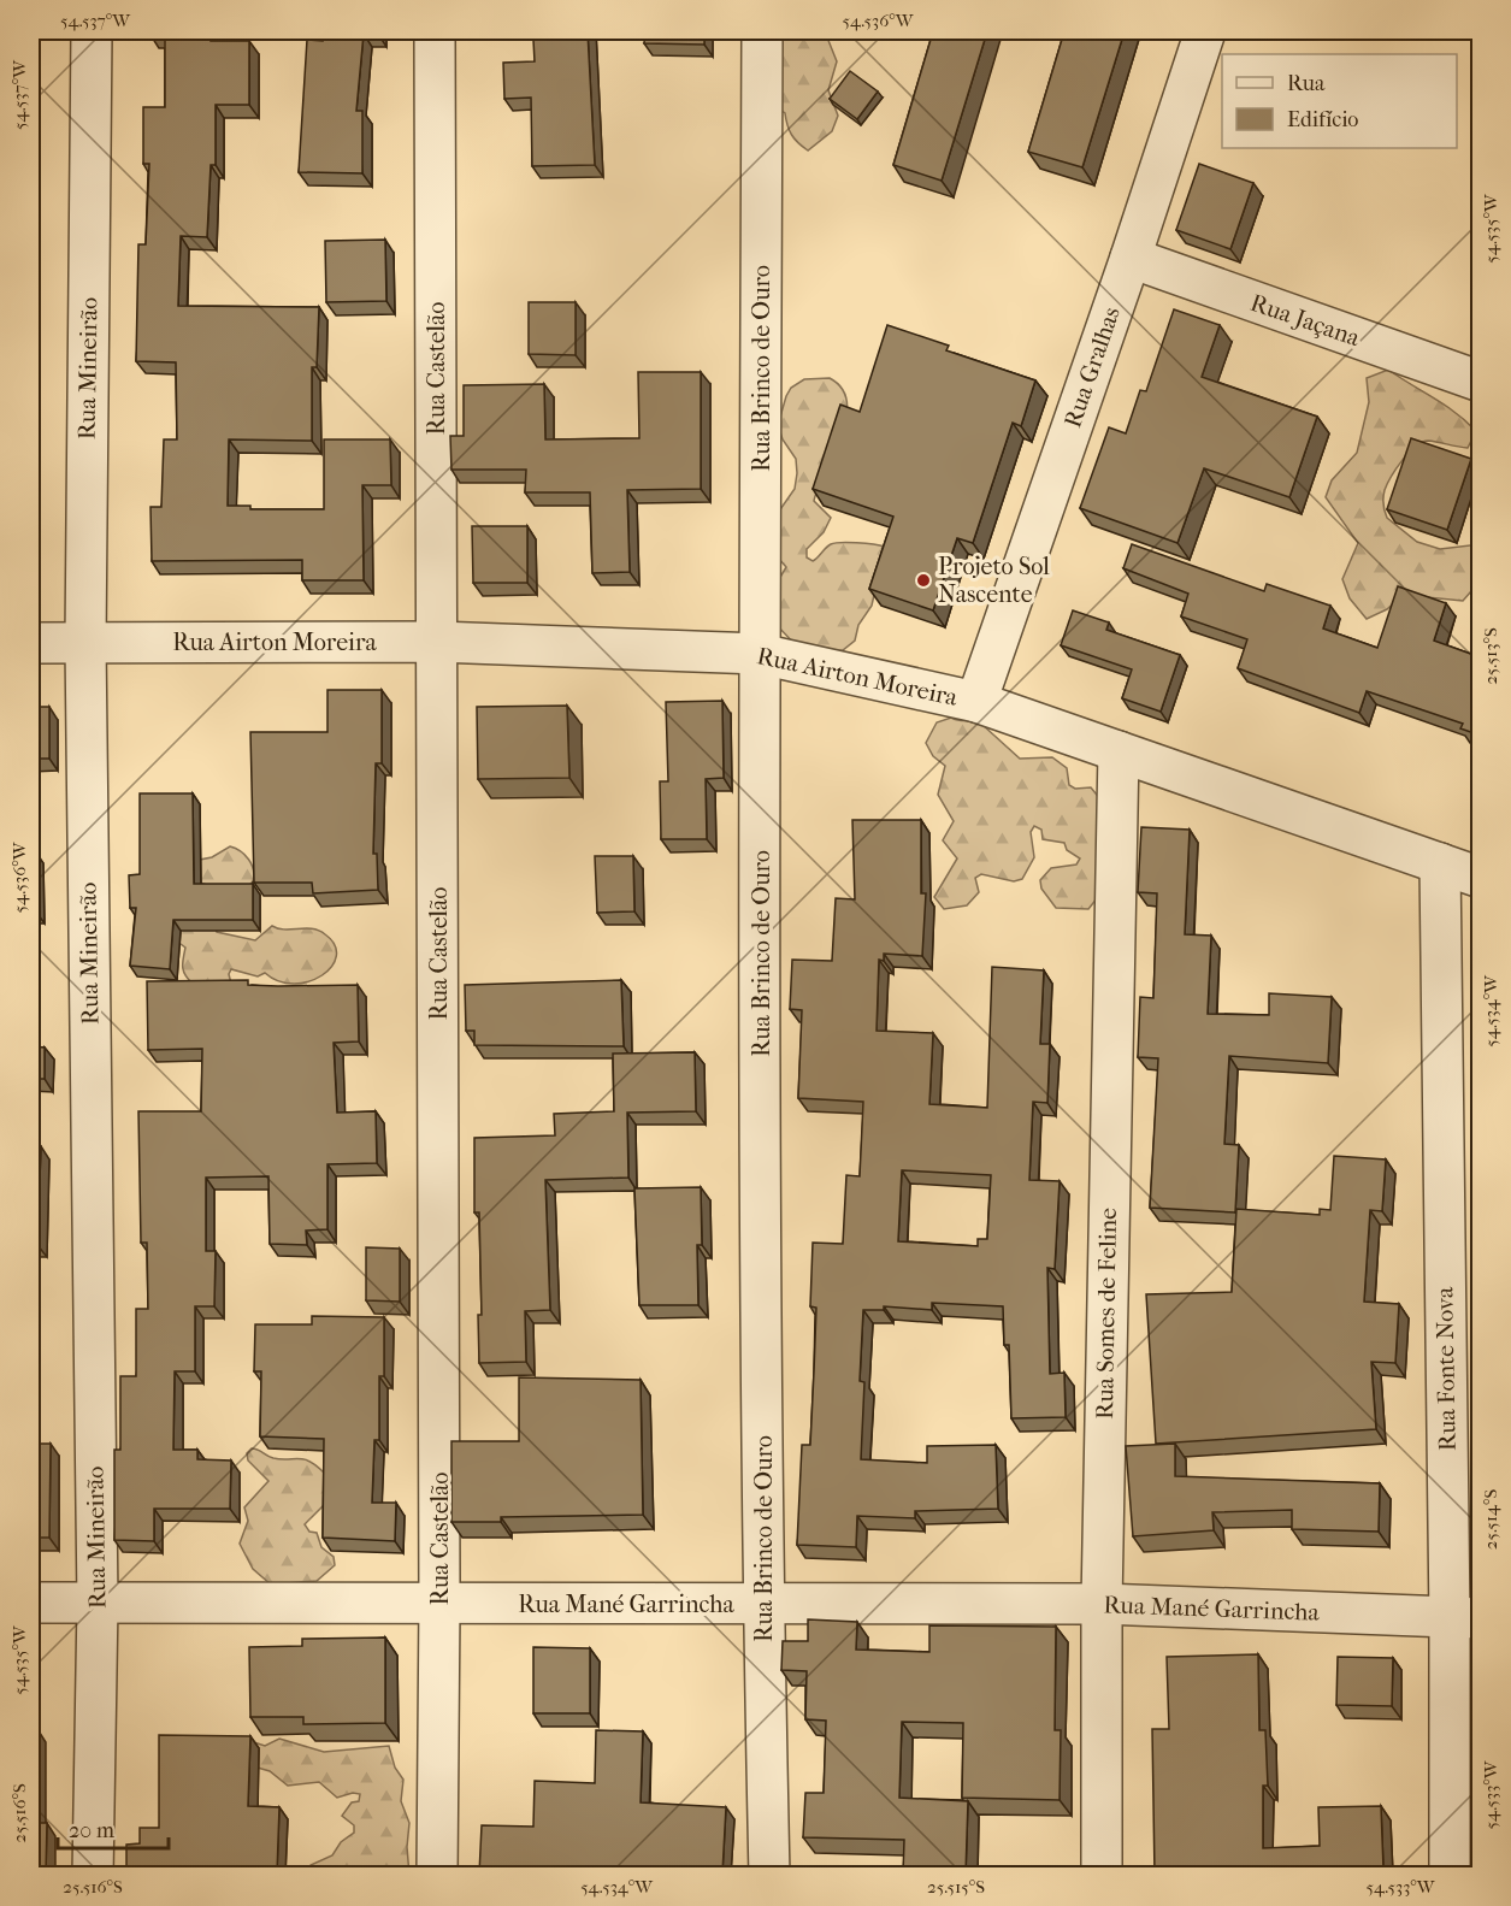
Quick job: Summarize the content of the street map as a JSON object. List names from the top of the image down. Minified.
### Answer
{"streets":{"street":["Rua Jaçana","Rua Gralhas","Rua Mineirão","Rua Castelão","Rua Brinco de Ouro","Rua Airton Moreira","Rua Somes de Feline","Rua Fonte Nova","Rua Mané Garrincha"]},"crossings":[["Rua Jaçana","Rua Gralhas"],["Rua Gralhas","Rua Airton Moreira"],["Rua Mineirão","Rua Airton Moreira"],["Rua Mineirão","Rua Mané Garrincha"],["Rua Castelão","Rua Airton Moreira"],["Rua Castelão","Rua Mané Garrincha"],["Rua Brinco de Ouro","Rua Airton Moreira"],["Rua Brinco de Ouro","Rua Mané Garrincha"],["Rua Airton Moreira","Rua Somes de Feline"],["Rua Airton Moreira","Rua Fonte Nova"],["Rua Somes de Feline","Rua Mané Garrincha"],["Rua Fonte Nova","Rua Mané Garrincha"]],"places":["Projeto Sol Nascente"],"legend":["Rua","Edifício"],"scale_bar":"20 m","coordinates":["54.537°W","54.536°W","54.535°W","25.513°S","54.534°W","25.514°S","54.533°W","25.516°S","25.515°S"]}
